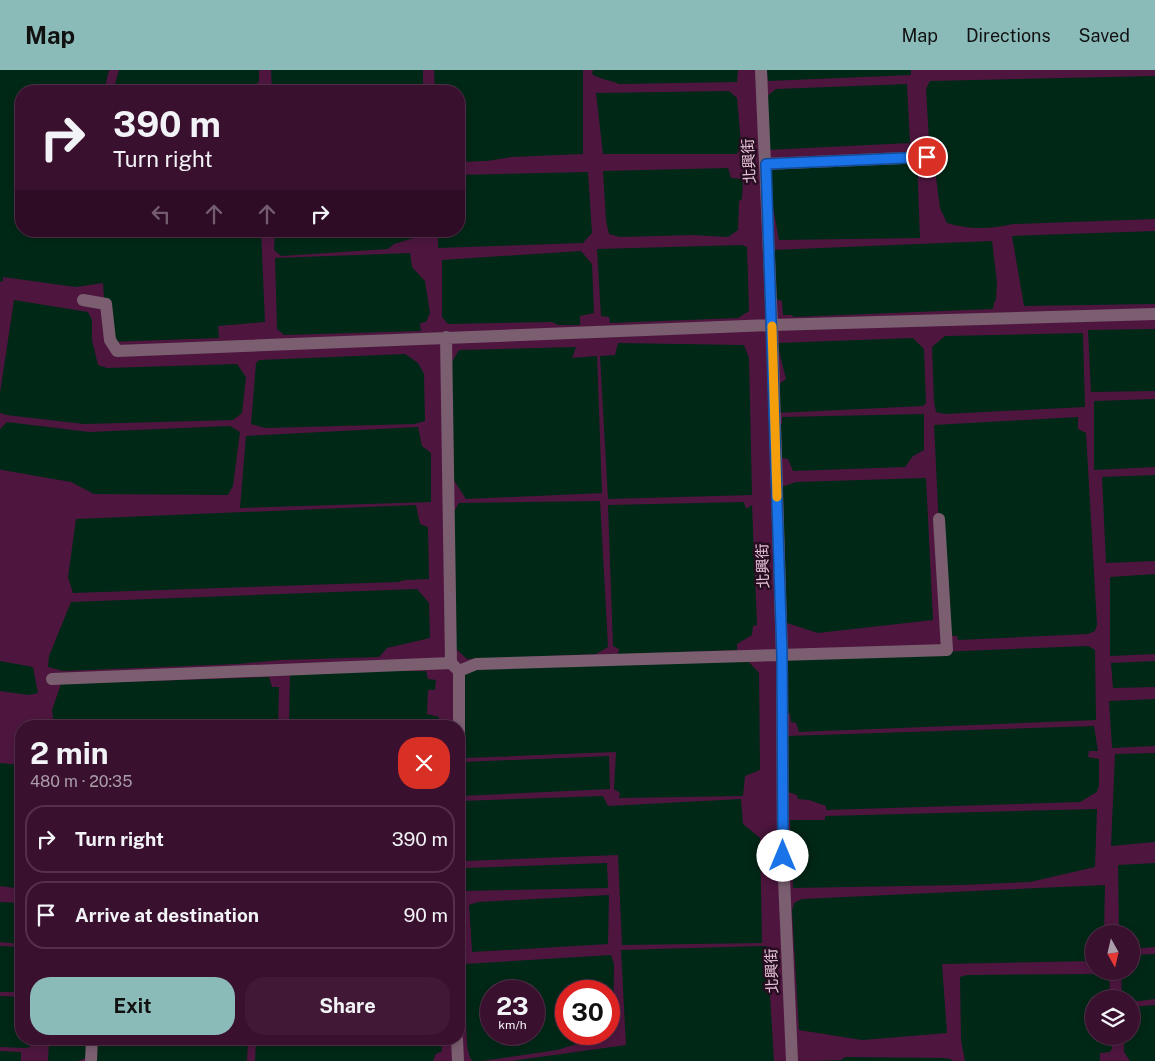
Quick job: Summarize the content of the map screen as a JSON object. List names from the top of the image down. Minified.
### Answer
{"streets":{"street":["北興街"]},"north":"bottom","page":{"header":"Map","nav":["Map","Directions","Saved"],"turn":["390 m","Turn right"],"heading":["2 min","480 m · 20:35"],"list":[{"name":"Turn right","value":"390 m"},{"name":"Arrive at destination","value":"90 m"}],"buttons":["Exit","Share"],"speed":"23 km/h","limit":"30"}}
